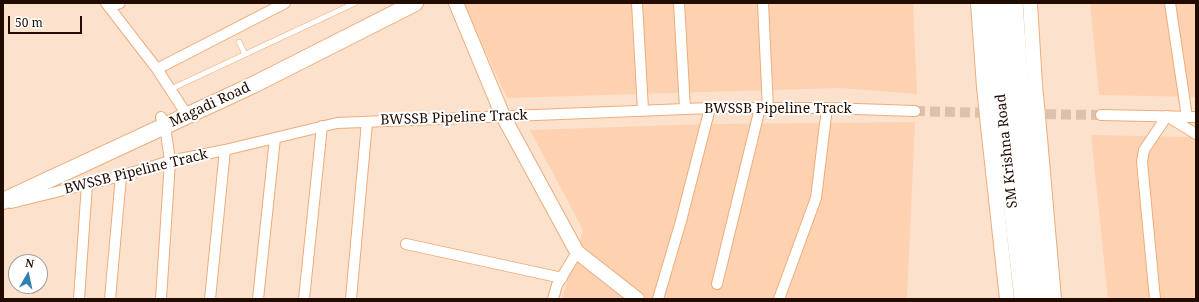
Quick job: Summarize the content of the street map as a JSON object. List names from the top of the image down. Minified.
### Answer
{"streets":{"highway":["SM Krishna Road"],"main road":["Magadi Road"],"street":["BWSSB Pipeline Track"]},"scale_bar":"50 m","north":"top"}
